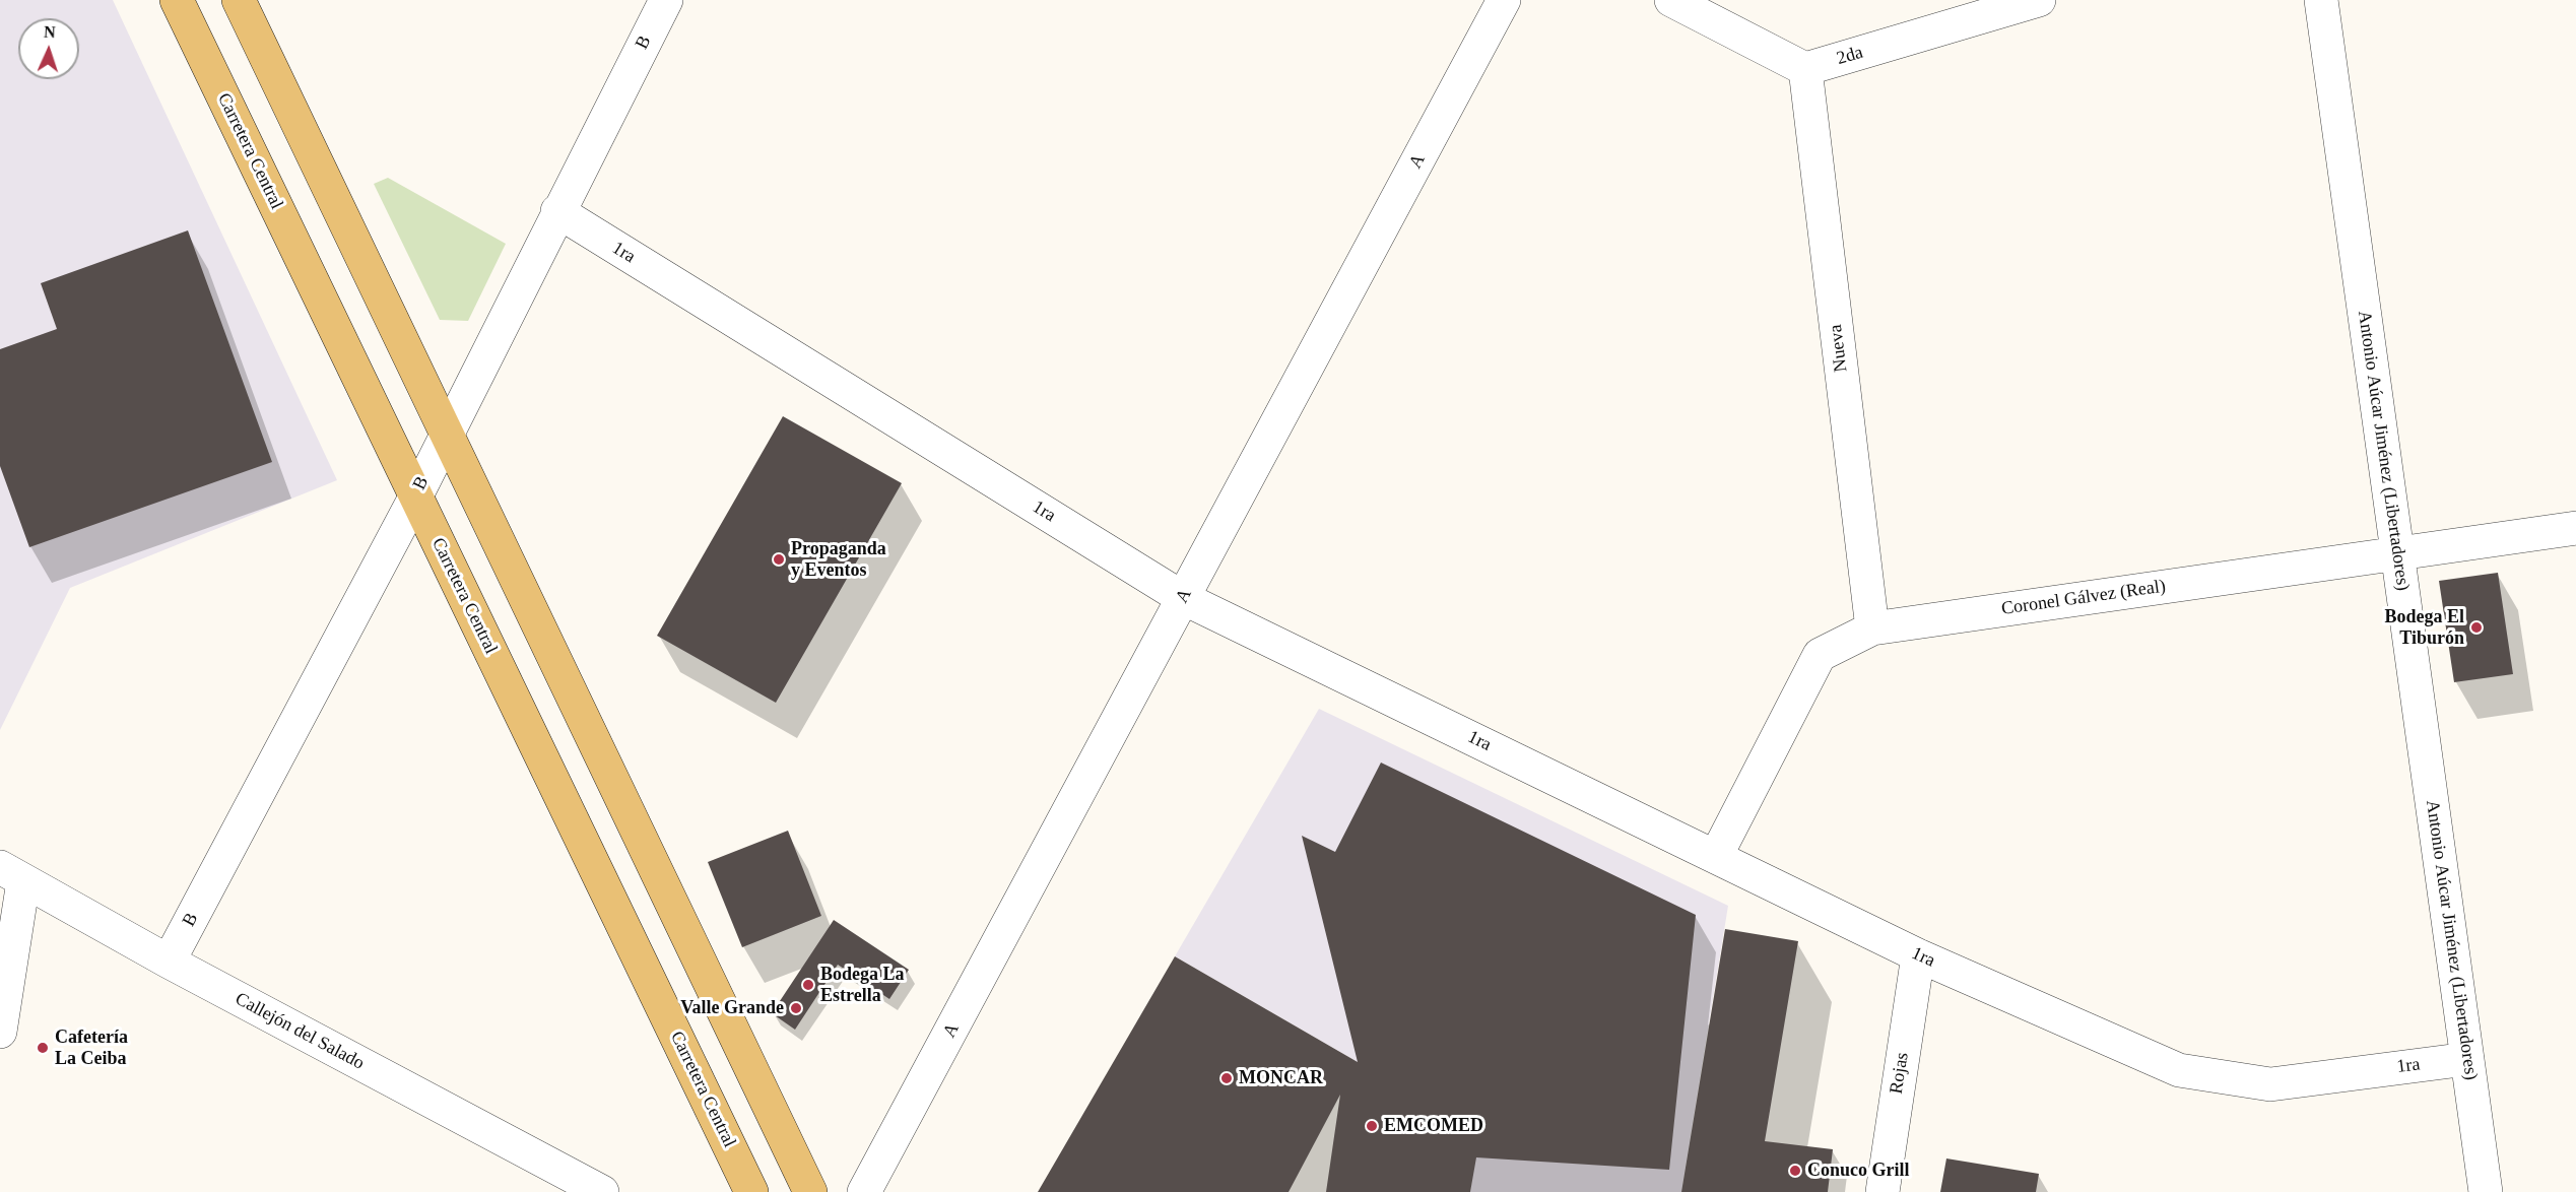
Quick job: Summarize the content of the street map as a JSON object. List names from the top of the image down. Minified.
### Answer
{"streets":{"main road":["Carretera Central"],"street":["B","2da","A","1ra","Nueva","Antonio Aúcar Jiménez (Libertadores)","Coronel Gálvez (Real)","Callejón del Salado","Rojas"]},"crossings":[["B","Carretera Central"],["B","1ra"],["B","Callejón del Salado"],["2da","Nueva"],["A","1ra"],["1ra","Antonio Aúcar Jiménez (Libertadores)"],["1ra","Coronel Gálvez (Real)"],["1ra","Rojas"],["Nueva","Coronel Gálvez (Real)"],["Antonio Aúcar Jiménez (Libertadores)","Coronel Gálvez (Real)"]],"places":["Propaganda y Eventos","Bodega El Tiburón","Bodega La Estrella","Valle Grande","Cafetería La Ceiba","MONCAR","EMCOMED","Conuco Grill"],"north":"top"}
